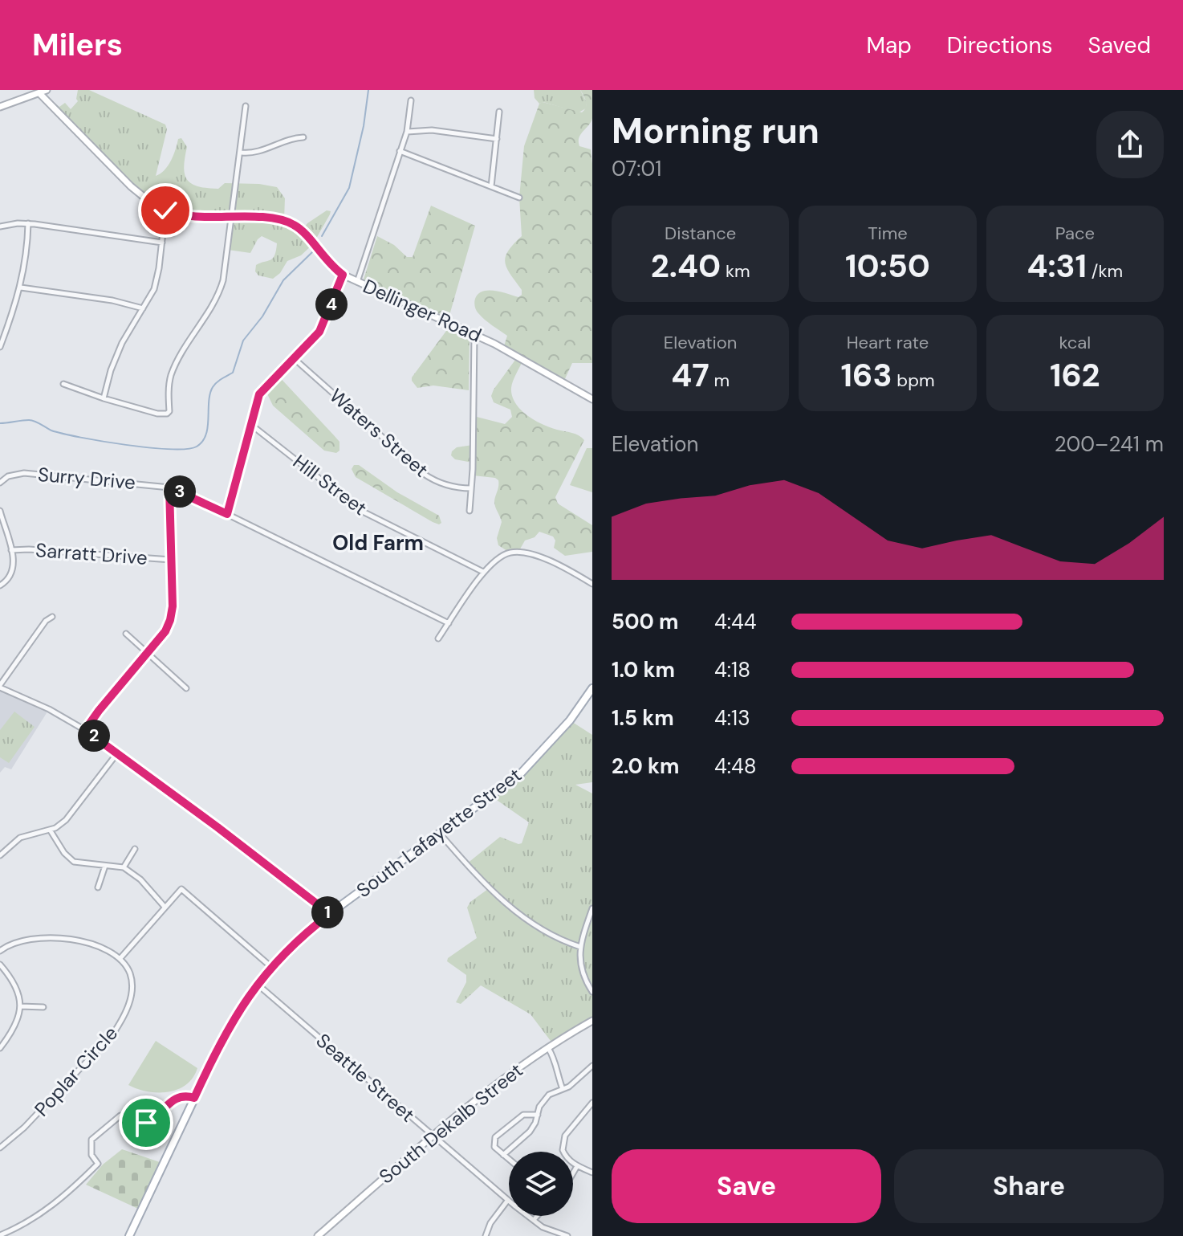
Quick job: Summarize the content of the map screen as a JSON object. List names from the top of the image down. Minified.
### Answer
{"streets":{"main road":["South Lafayette Street"],"street":["Dellinger Road","Waters Street","Surry Drive","Hill Street","Sarratt Drive","Poplar Circle","Seattle Street","South Dekalb Street"]},"crossings":[["South Lafayette Street","Seattle Street"],["Seattle Street","South Dekalb Street"]],"districts":["Old Farm"],"page":{"header":"Milers","nav":["Map","Directions","Saved"],"heading":["Morning run","07:01"],"stats":[["Distance","2.40 km"],["Time","10:50"],["Pace","4:31 /km"],["Elevation","47 m"],["Heart rate","163 bpm"],["kcal","162"]],"pins":["4","3","2","1"],"chart":["Elevation","200–241 m"],"list":[{"name":"500 m","note":"4:44"},{"name":"1.0 km","note":"4:18"},{"name":"1.5 km","note":"4:13"},{"name":"2.0 km","note":"4:48"}],"buttons":["Save","Share"]}}
